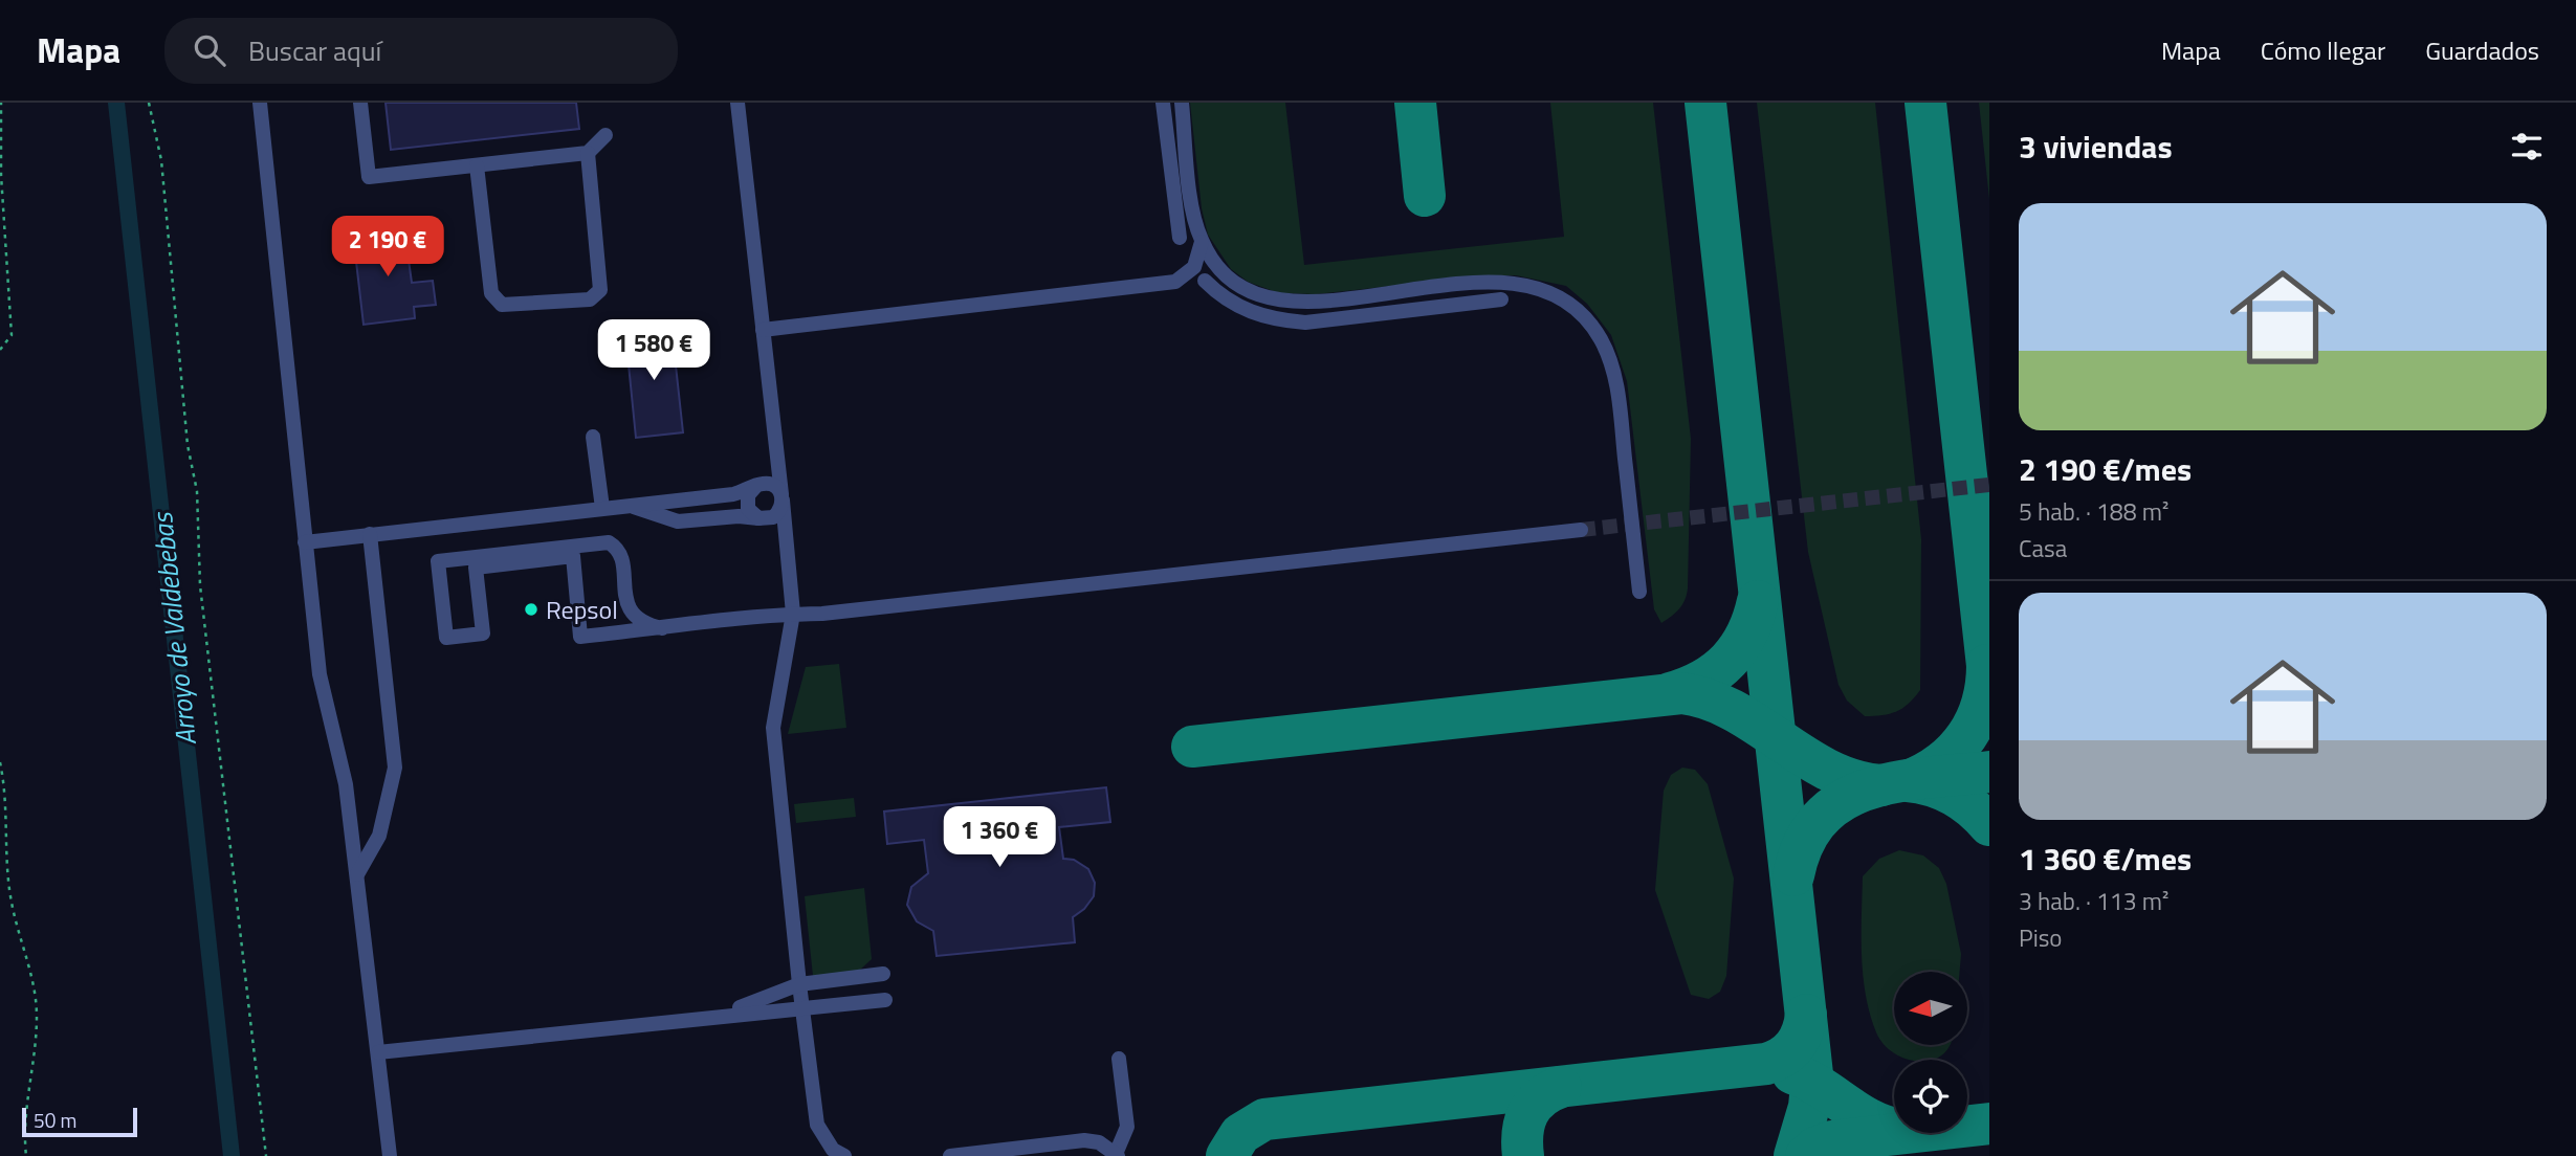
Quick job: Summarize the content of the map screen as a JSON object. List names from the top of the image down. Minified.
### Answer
{"water":["Arroyo de Valdebebas"],"places":["Repsol"],"scale_bar":"50 m","north":"left","page":{"header":"Mapa","search":"Buscar aquí","nav":["Mapa","Cómo llegar","Guardados"],"heading":"3 viviendas","list":[{"name":"2 190 €/mes","note":"5 hab. · 188 m² · Casa"},{"name":"1 360 €/mes","note":"3 hab. · 113 m² · Piso"}],"price":["2 190 €","1 580 €","1 360 €"],"scale":"50 m"}}
